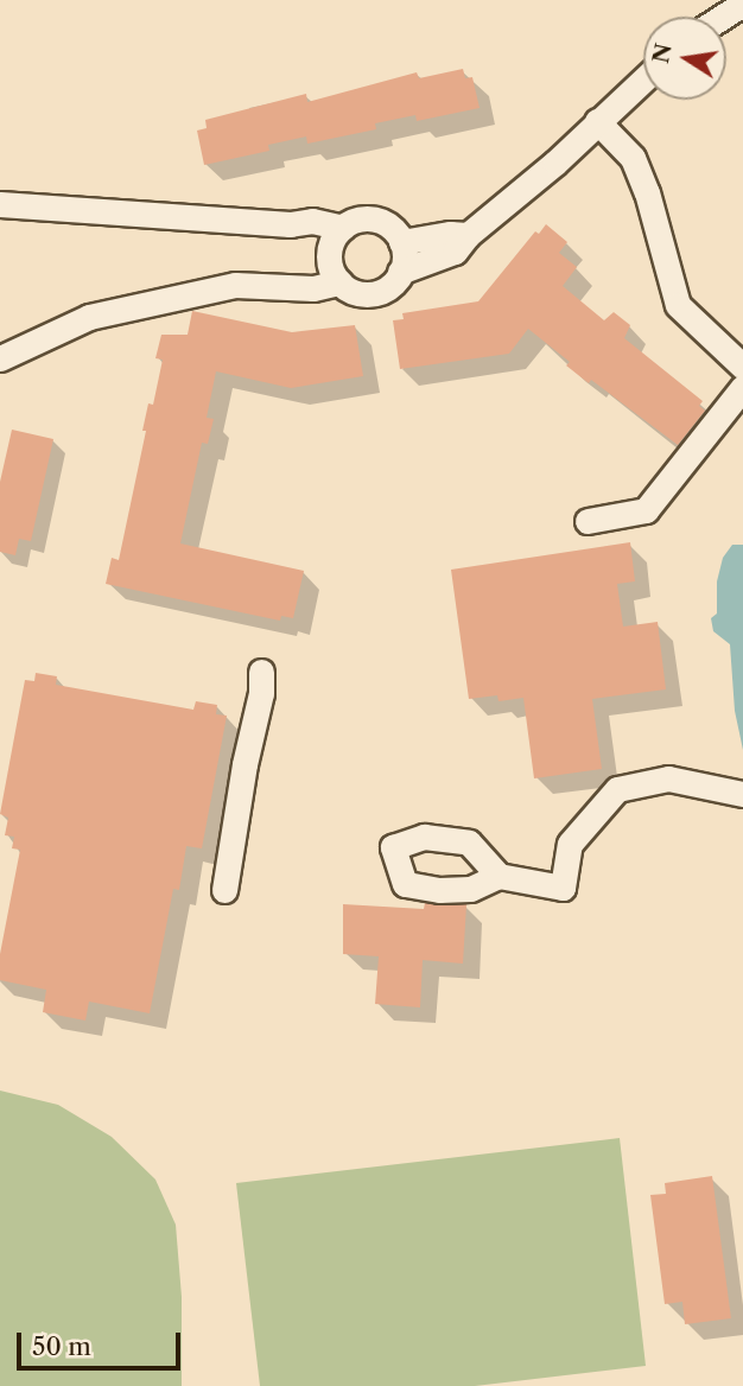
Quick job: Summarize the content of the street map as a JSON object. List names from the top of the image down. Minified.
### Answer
{"scale_bar":"50 m","north":"left"}
